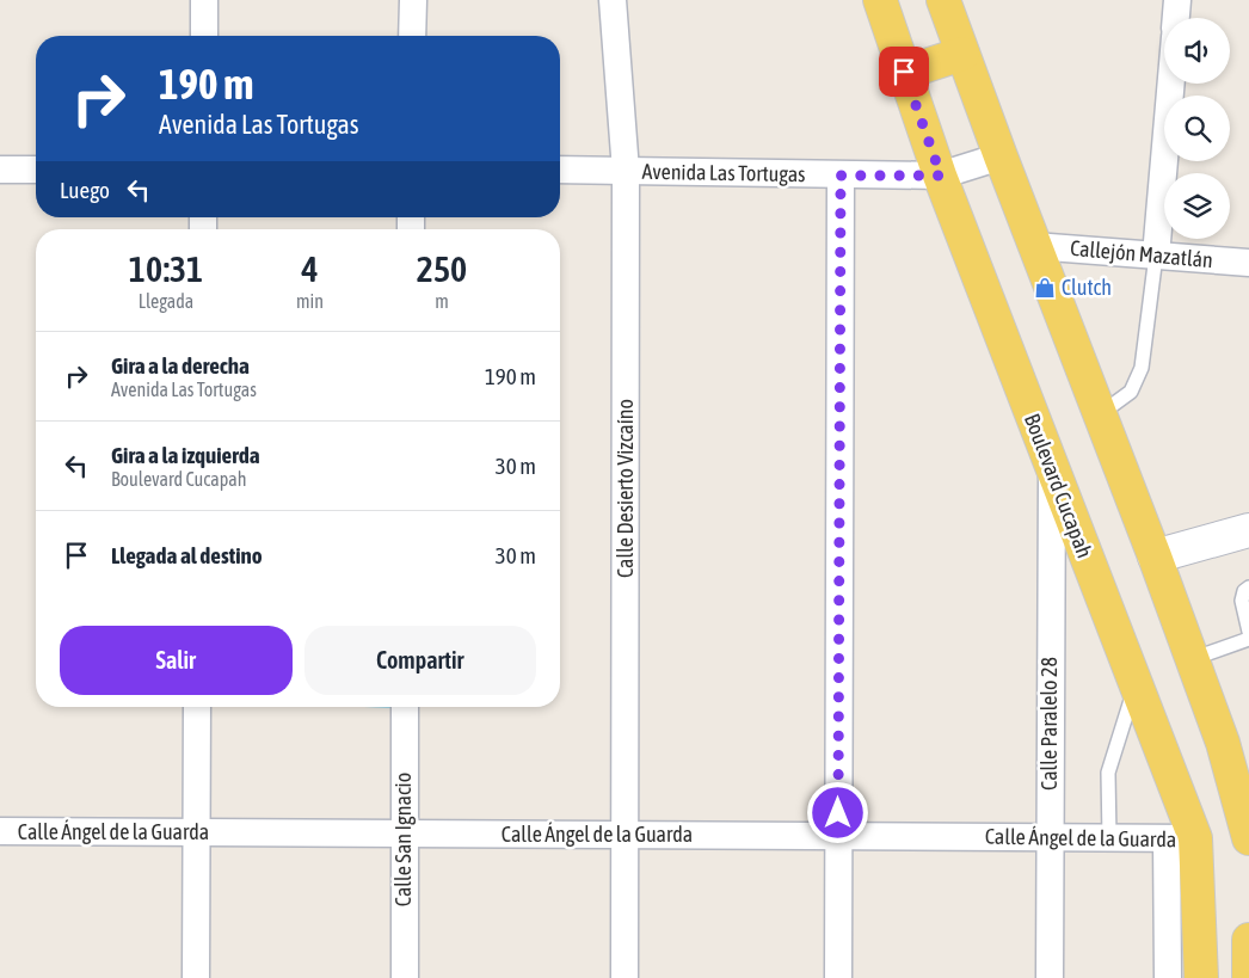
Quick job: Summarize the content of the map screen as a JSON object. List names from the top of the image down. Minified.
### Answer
{"streets":{"main road":["Boulevard Cucapah"],"street":["Avenida Las Tortugas","Callejón Mazatlán","Calle Desierto Vizcaíno","Calle Paralelo 28","Calle Ángel de la Guarda","Calle San Ignacio"]},"crossings":[["Avenida Las Tortugas","Boulevard Cucapah"],["Avenida Las Tortugas","Calle Desierto Vizcaíno"],["Boulevard Cucapah","Calle Paralelo 28"],["Boulevard Cucapah","Calle Ángel de la Guarda"],["Calle Desierto Vizcaíno","Calle Ángel de la Guarda"],["Calle Paralelo 28","Calle Ángel de la Guarda"],["Calle Ángel de la Guarda","Calle San Ignacio"]],"places":{"shop":["Clutch"]},"page":{"turn":["190 m","Avenida Las Tortugas"],"then":"Luego","eta":["10:31","Llegada","4","min","250","m"],"list":[{"name":"Gira a la derecha","note":"Avenida Las Tortugas","value":"190 m"},{"name":"Gira a la izquierda","note":"Boulevard Cucapah","value":"30 m"},{"name":"Llegada al destino","value":"30 m"}],"buttons":["Salir","Compartir"]}}
